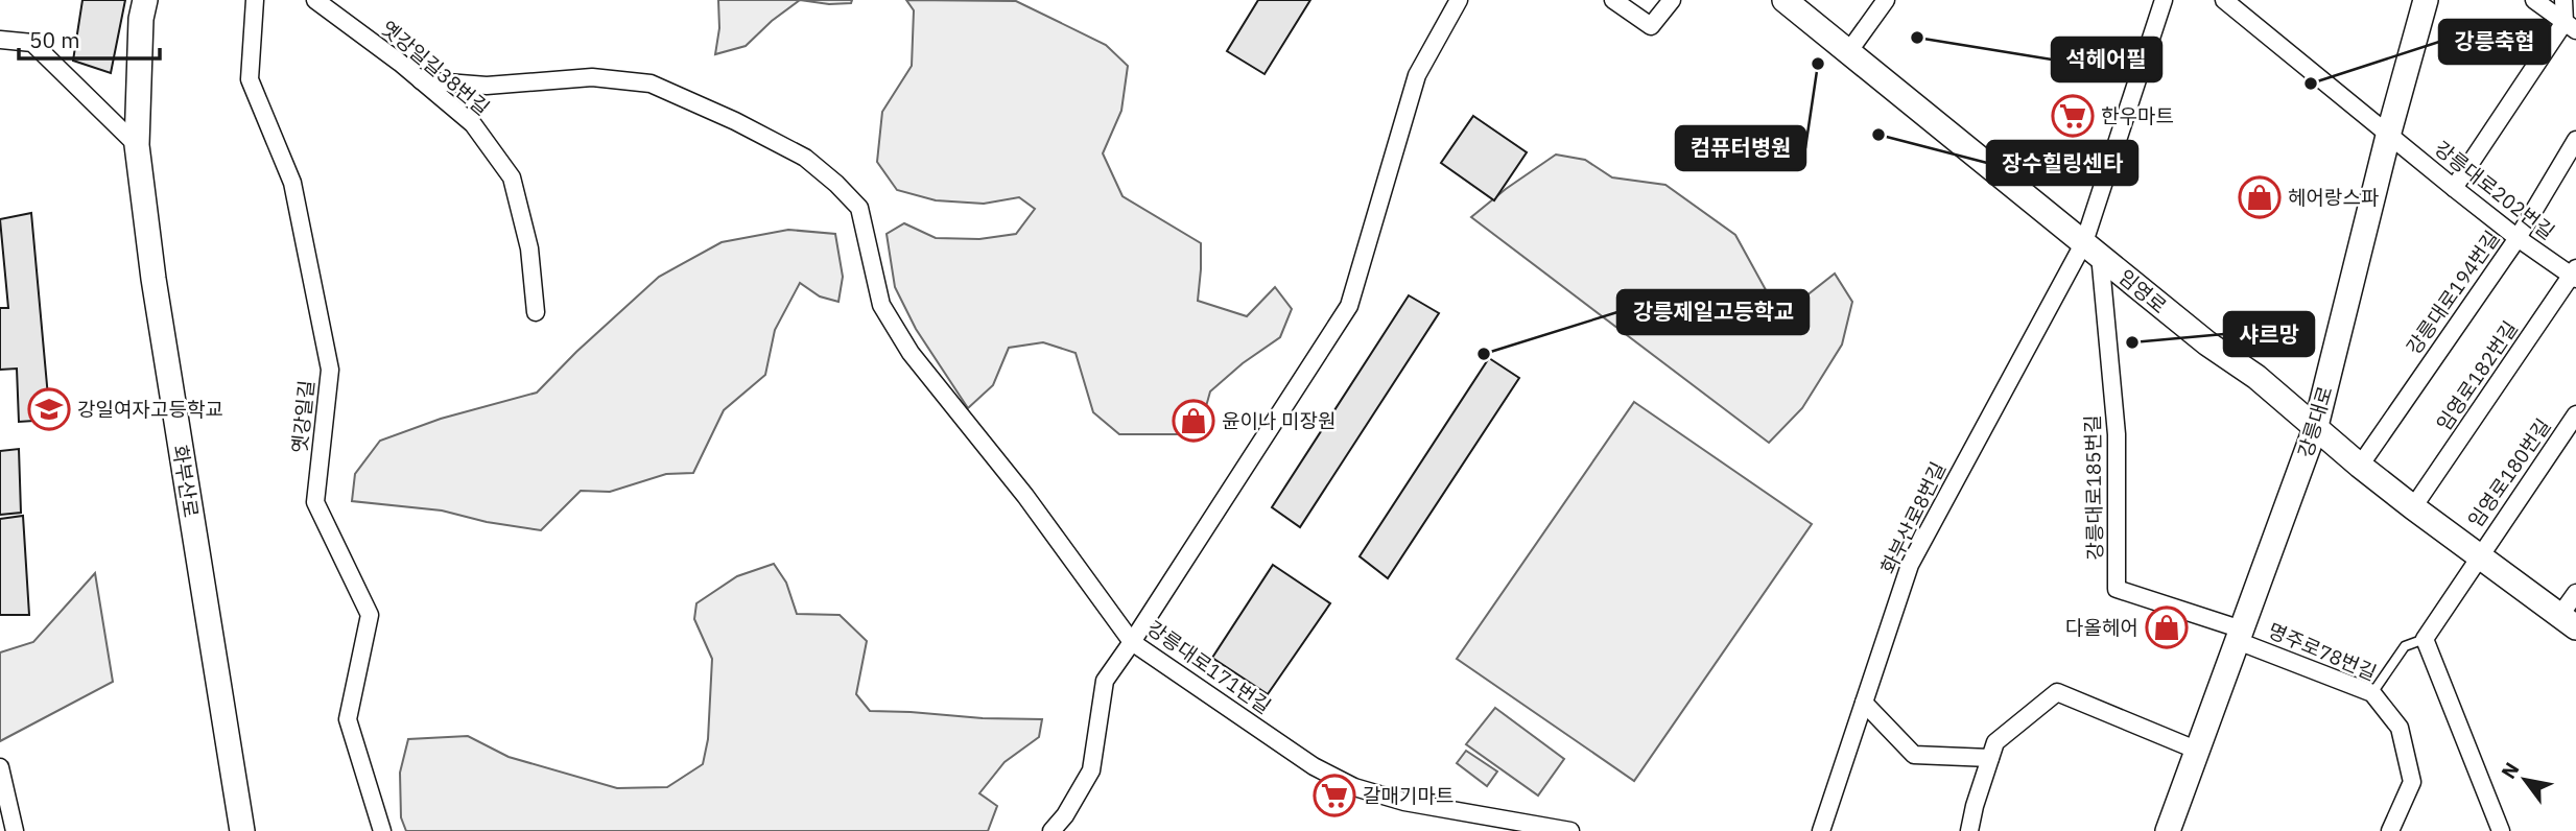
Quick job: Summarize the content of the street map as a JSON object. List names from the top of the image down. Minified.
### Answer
{"streets":{"street":["옛강일길38번길","강릉대로202번길","임영로","강릉대로194번길","임영로182번길","옛강일길","강릉대로","임영로180번길","화부산로","강릉대로185번길","화부산로8번길","명주로78번길","강릉대로171번길"]},"crossings":[["옛강일길38번길","강릉대로171번길"],["강릉대로202번길","강릉대로194번길"],["강릉대로202번길","임영로182번길"],["강릉대로202번길","강릉대로"],["임영로","강릉대로194번길"],["임영로","임영로182번길"],["임영로","강릉대로"],["임영로","임영로180번길"],["임영로","강릉대로185번길"],["임영로","화부산로8번길"],["강릉대로","강릉대로185번길"],["강릉대로","명주로78번길"],["강릉대로185번길","화부산로8번길"],["강릉대로185번길","명주로78번길"]],"places":{"other":["석헤어필","컴퓨터병원","강릉축협","장수힐링센타","샤르망","강릉제일고등학교"],"supermarket":["한우마트","갈매기마트"],"shop":["헤어랑스파","윤이나 미장원","다올헤어"],"school or university":["강일여자고등학교"]},"scale_bar":"50 m","north":"top left"}
